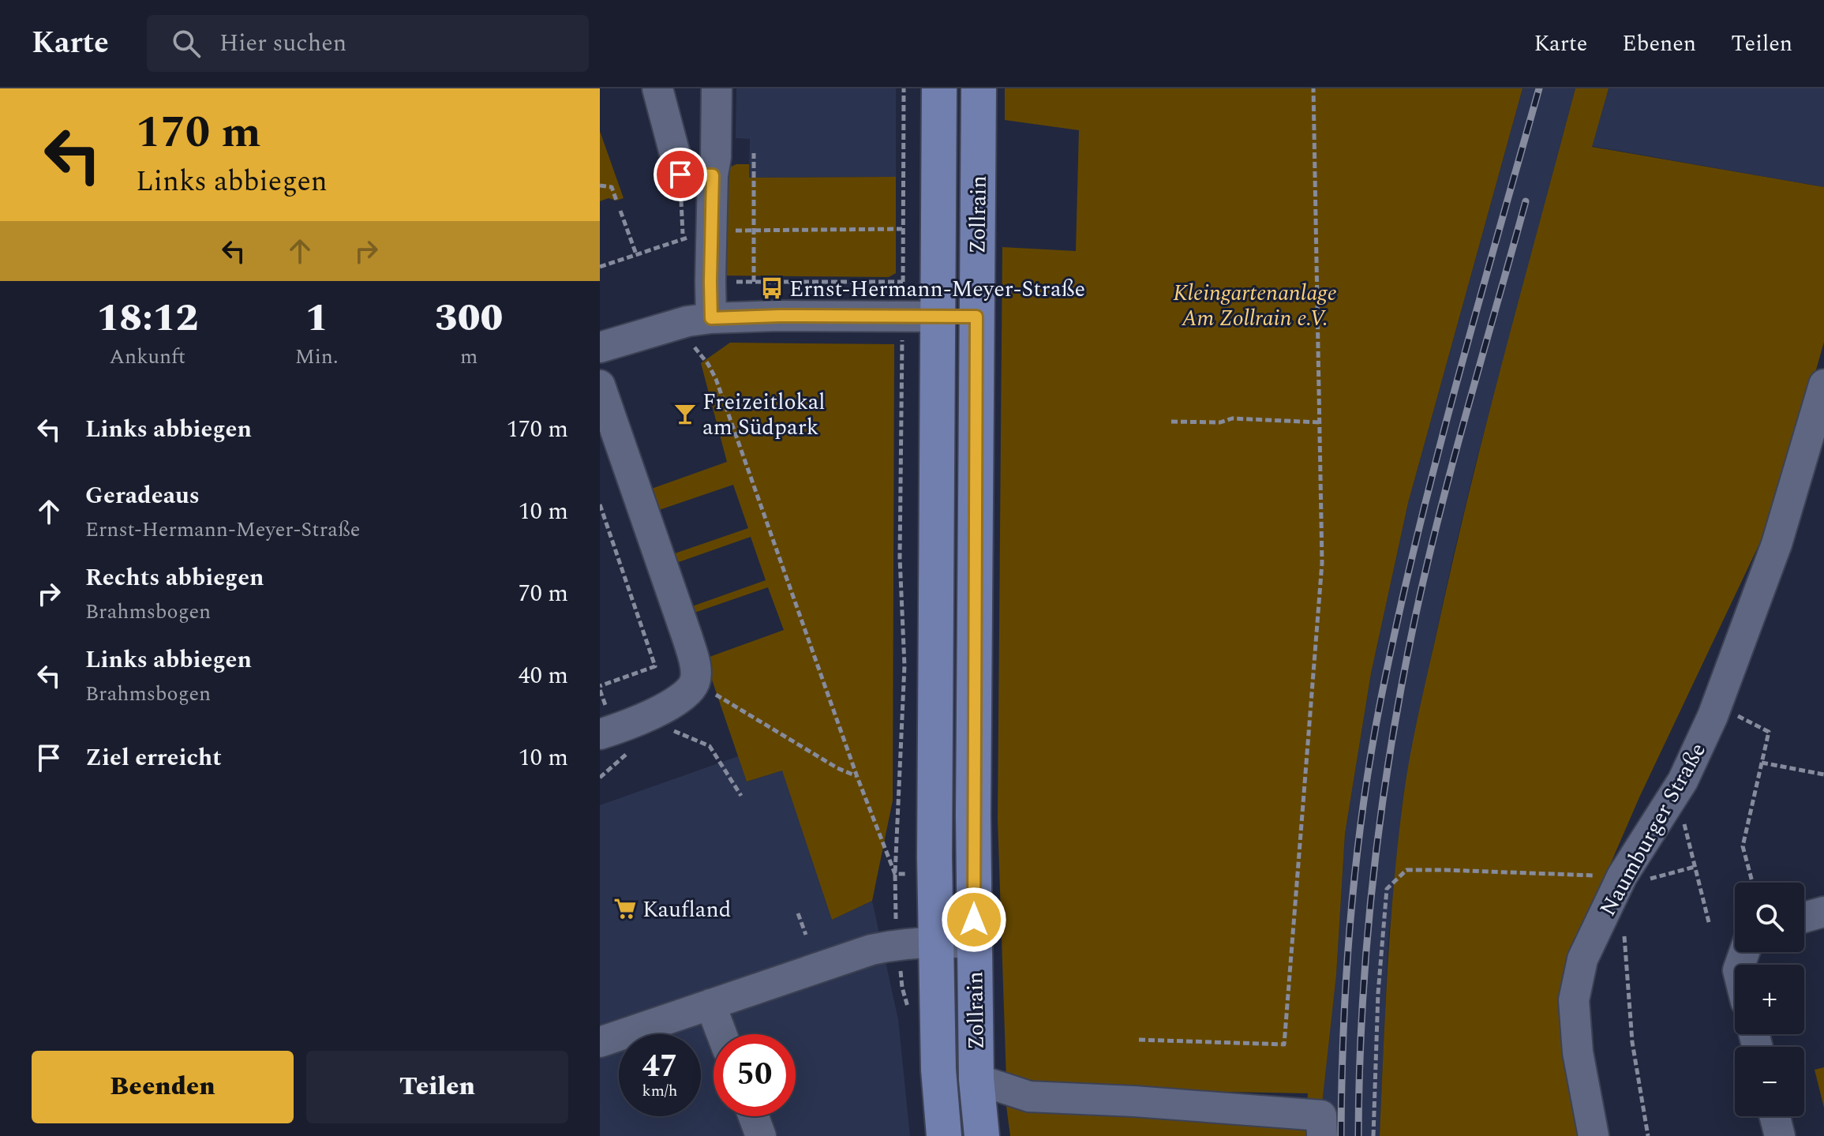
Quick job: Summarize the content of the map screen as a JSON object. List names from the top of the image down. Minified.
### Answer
{"streets":{"main road":["Zollrain"],"street":["Naumburger Straße"]},"parks":["Kleingartenanlage Am Zollrain e.V."],"places":{"bus stop":["Ernst-Hermann-Meyer-Straße"],"bar":["Freizeitlokal am Südpark"],"supermarket":["Kaufland"]},"page":{"header":"Karte","search":"Hier suchen","nav":["Karte","Ebenen","Teilen"],"turn":["170 m","Links abbiegen"],"eta":["18:12","Ankunft","1","Min.","300","m"],"list":[{"name":"Links abbiegen","value":"170 m"},{"name":"Geradeaus","note":"Ernst-Hermann-Meyer-Straße","value":"10 m"},{"name":"Rechts abbiegen","note":"Brahmsbogen","value":"70 m"},{"name":"Links abbiegen","note":"Brahmsbogen","value":"40 m"},{"name":"Ziel erreicht","value":"10 m"}],"map_buttons":["+","−"],"speed":"47 km/h","limit":"50","buttons":["Beenden","Teilen"]}}
